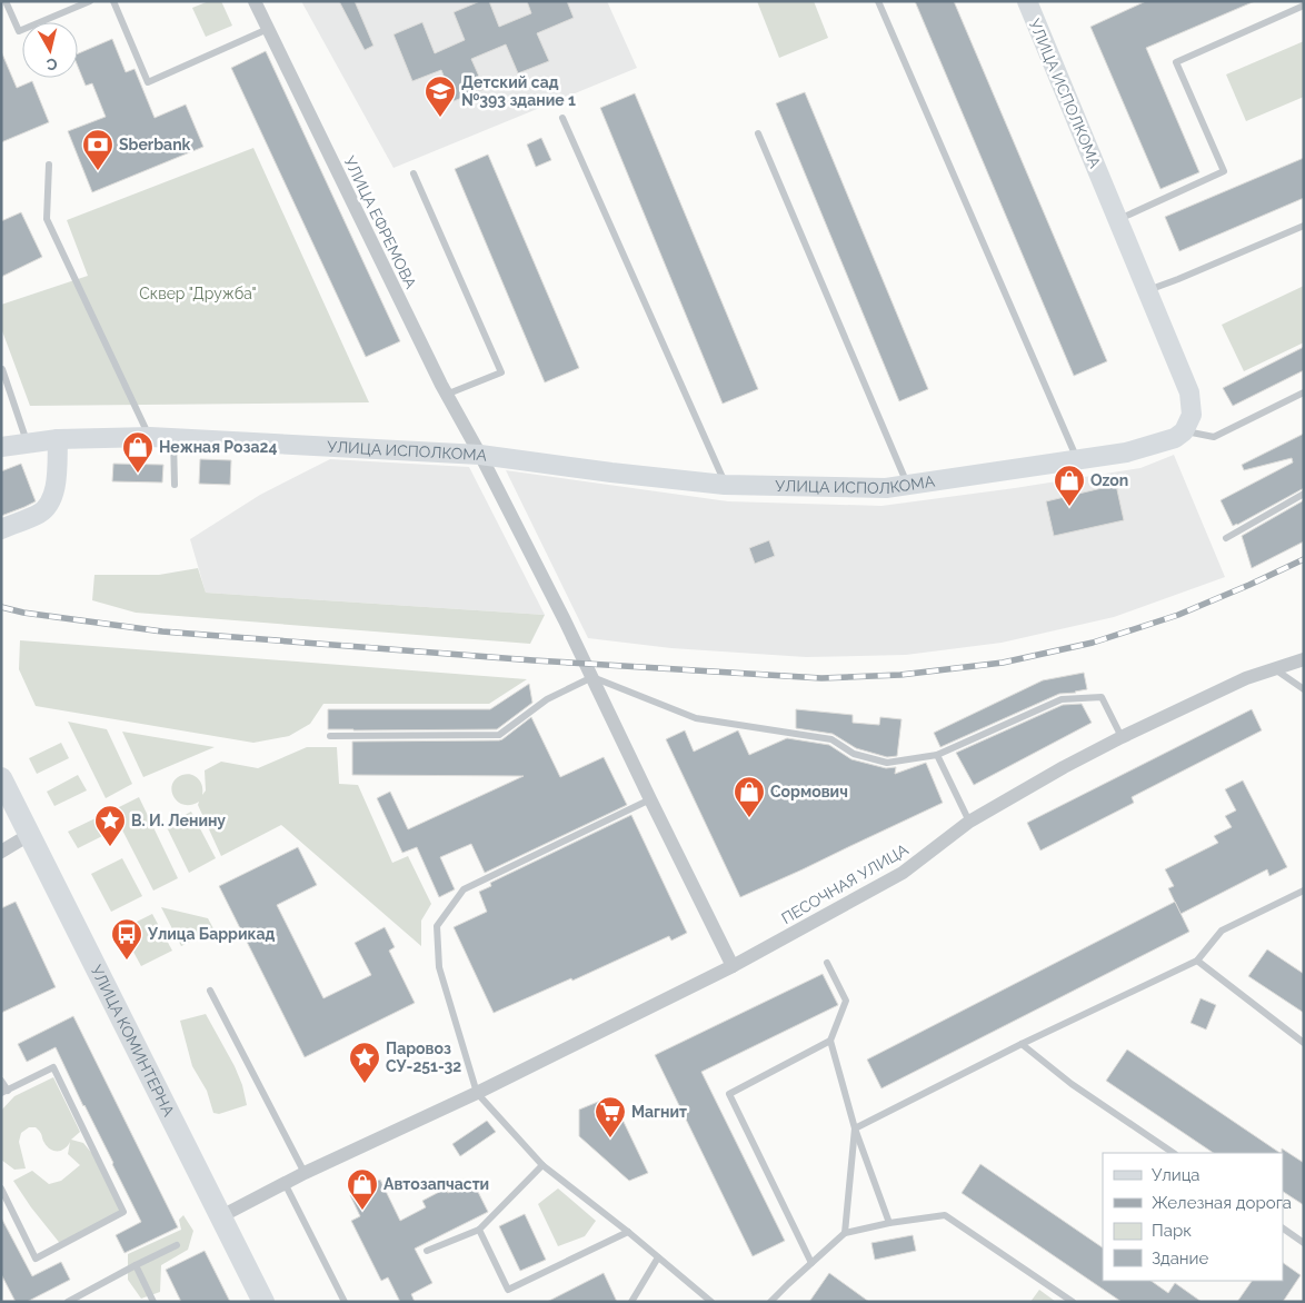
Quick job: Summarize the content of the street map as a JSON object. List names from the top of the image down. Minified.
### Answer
{"streets":{"main road":["УЛИЦА КОМИНТЕРНА"],"street":["УЛИЦА ИСПОЛКОМА","УЛИЦА ЕФРЕМОВА","ПЕСОЧНАЯ УЛИЦА"]},"crossings":[["УЛИЦА ИСПОЛКОМА","УЛИЦА ЕФРЕМОВА"],["УЛИЦА ЕФРЕМОВА","ПЕСОЧНАЯ УЛИЦА"],["ПЕСОЧНАЯ УЛИЦА","УЛИЦА КОМИНТЕРНА"]],"parks":["Сквер \"Дружба\""],"places":{"school or university":["Детский сад №393 здание 1"],"bank":["Sberbank"],"shop":["Нежная Роза24","Ozon","Сормович","Автозапчасти"],"place":["В. И. Ленину","Паровоз СУ-251-32"],"bus stop":["Улица Баррикад"],"supermarket":["Магнит"]},"legend":["Улица","Железная дорога","Парк","Здание"],"north":"bottom"}
